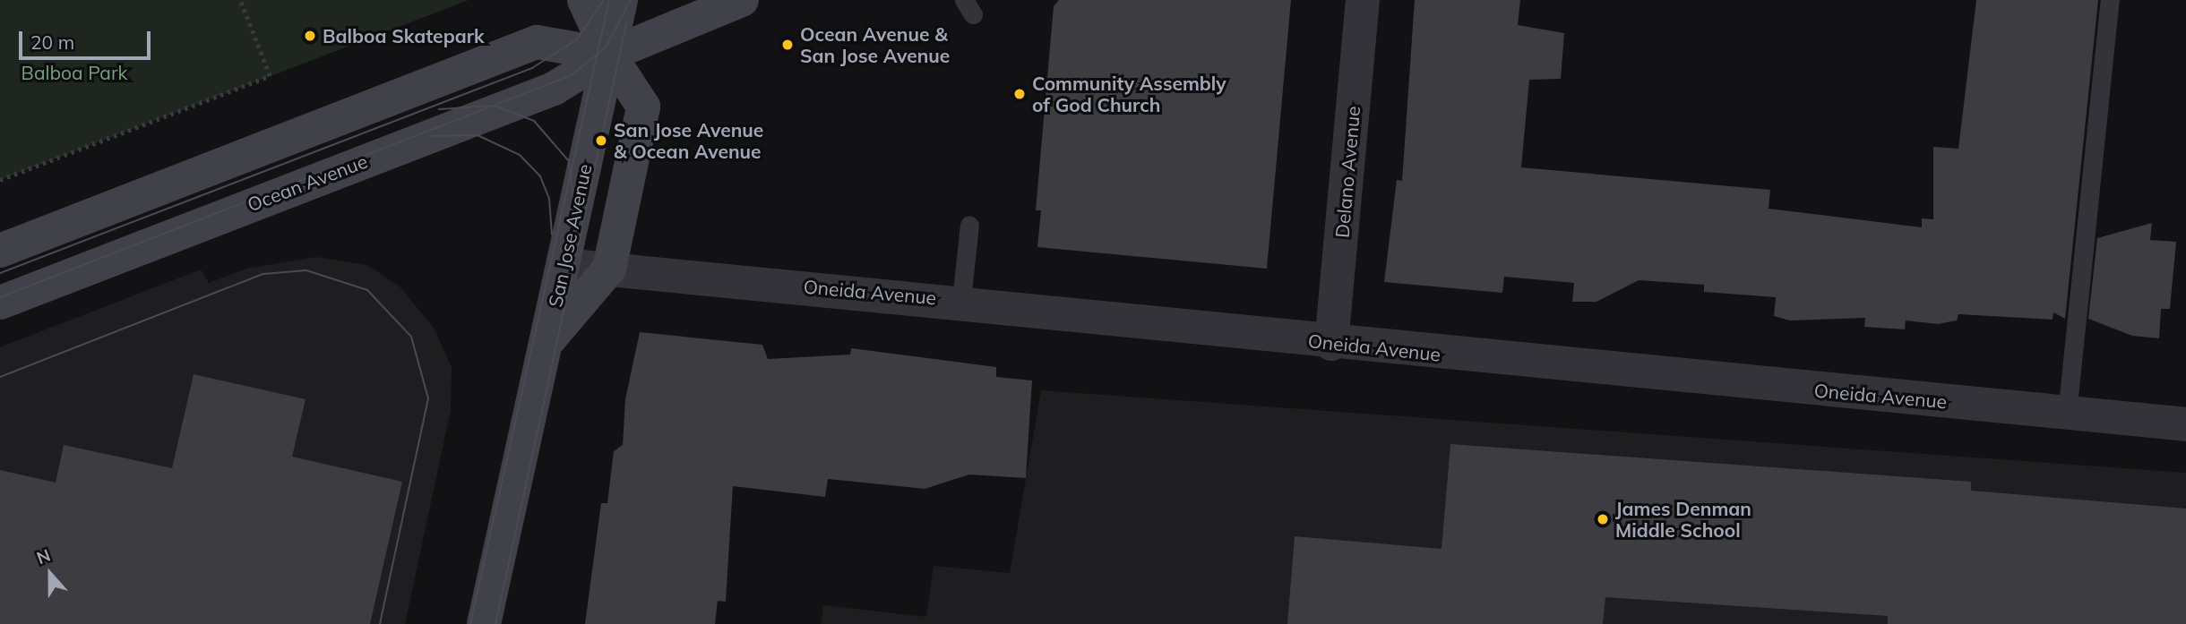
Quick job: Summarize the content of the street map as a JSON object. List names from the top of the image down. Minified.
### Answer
{"streets":{"main road":["Ocean Avenue","San Jose Avenue"],"street":["Delano Avenue","Oneida Avenue"]},"crossings":[["Delano Avenue","Oneida Avenue"],["Ocean Avenue","San Jose Avenue"],["San Jose Avenue","Oneida Avenue"]],"parks":["Balboa Park"],"places":["Balboa Skatepark","Ocean Avenue & San Jose Avenue","Community Assembly of God Church","San Jose Avenue & Ocean Avenue","James Denman Middle School"],"scale_bar":"20 m","north":"top"}
